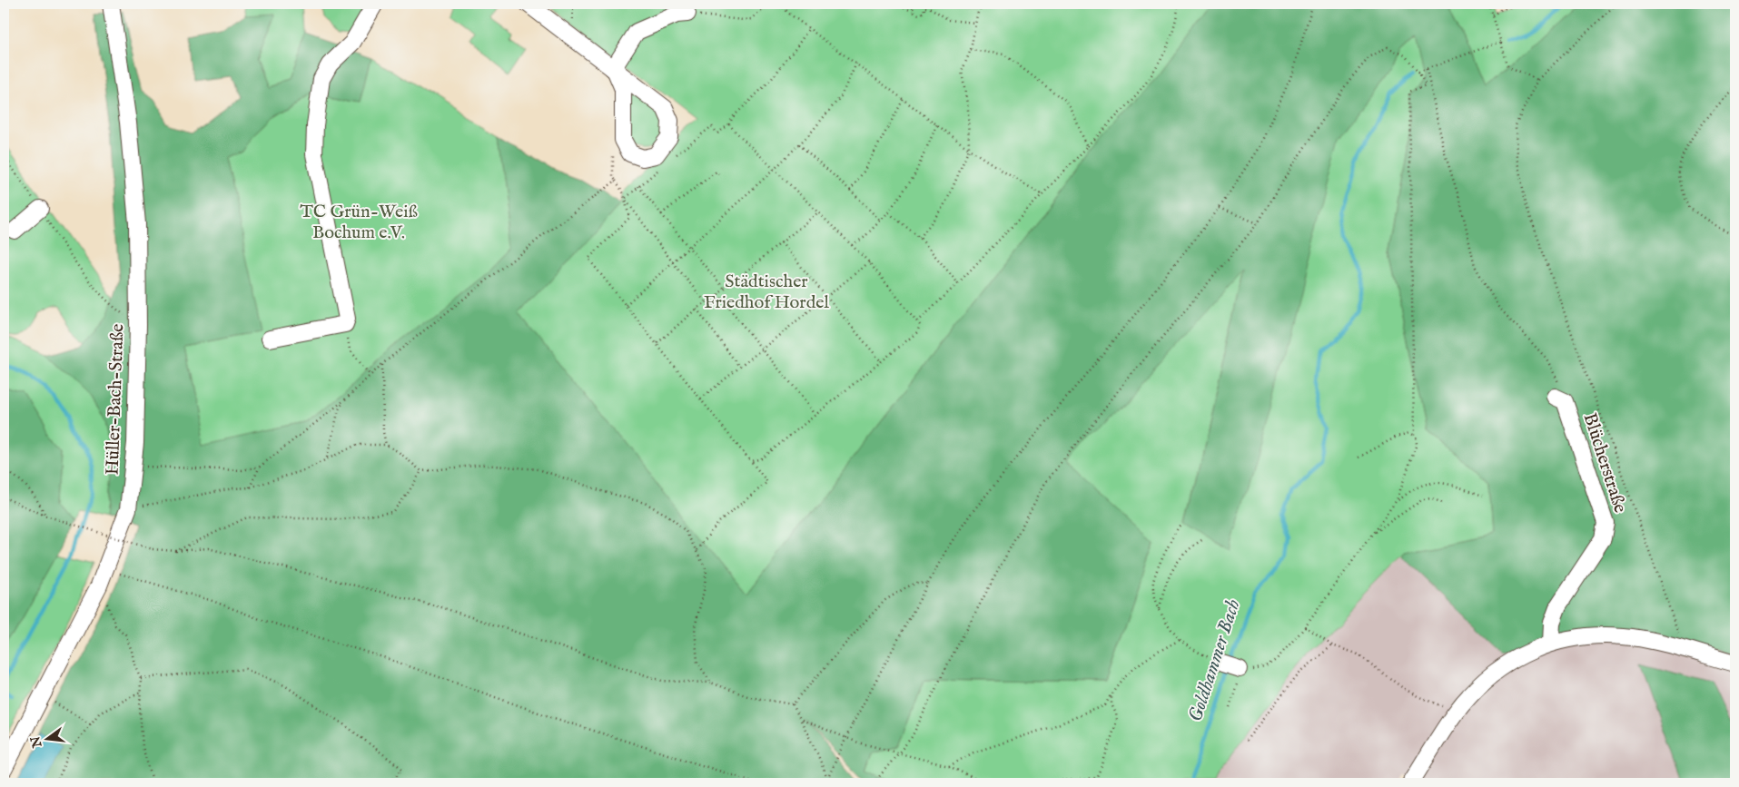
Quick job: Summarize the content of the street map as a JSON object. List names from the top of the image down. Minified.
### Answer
{"streets":{"street":["Hüller-Bach-Straße","Blücherstraße"]},"water":["Goldhammer Bach"],"parks":["TC Grün-Weiß Bochum e.V.","Städtischer Friedhof Hordel"],"north":"left"}
